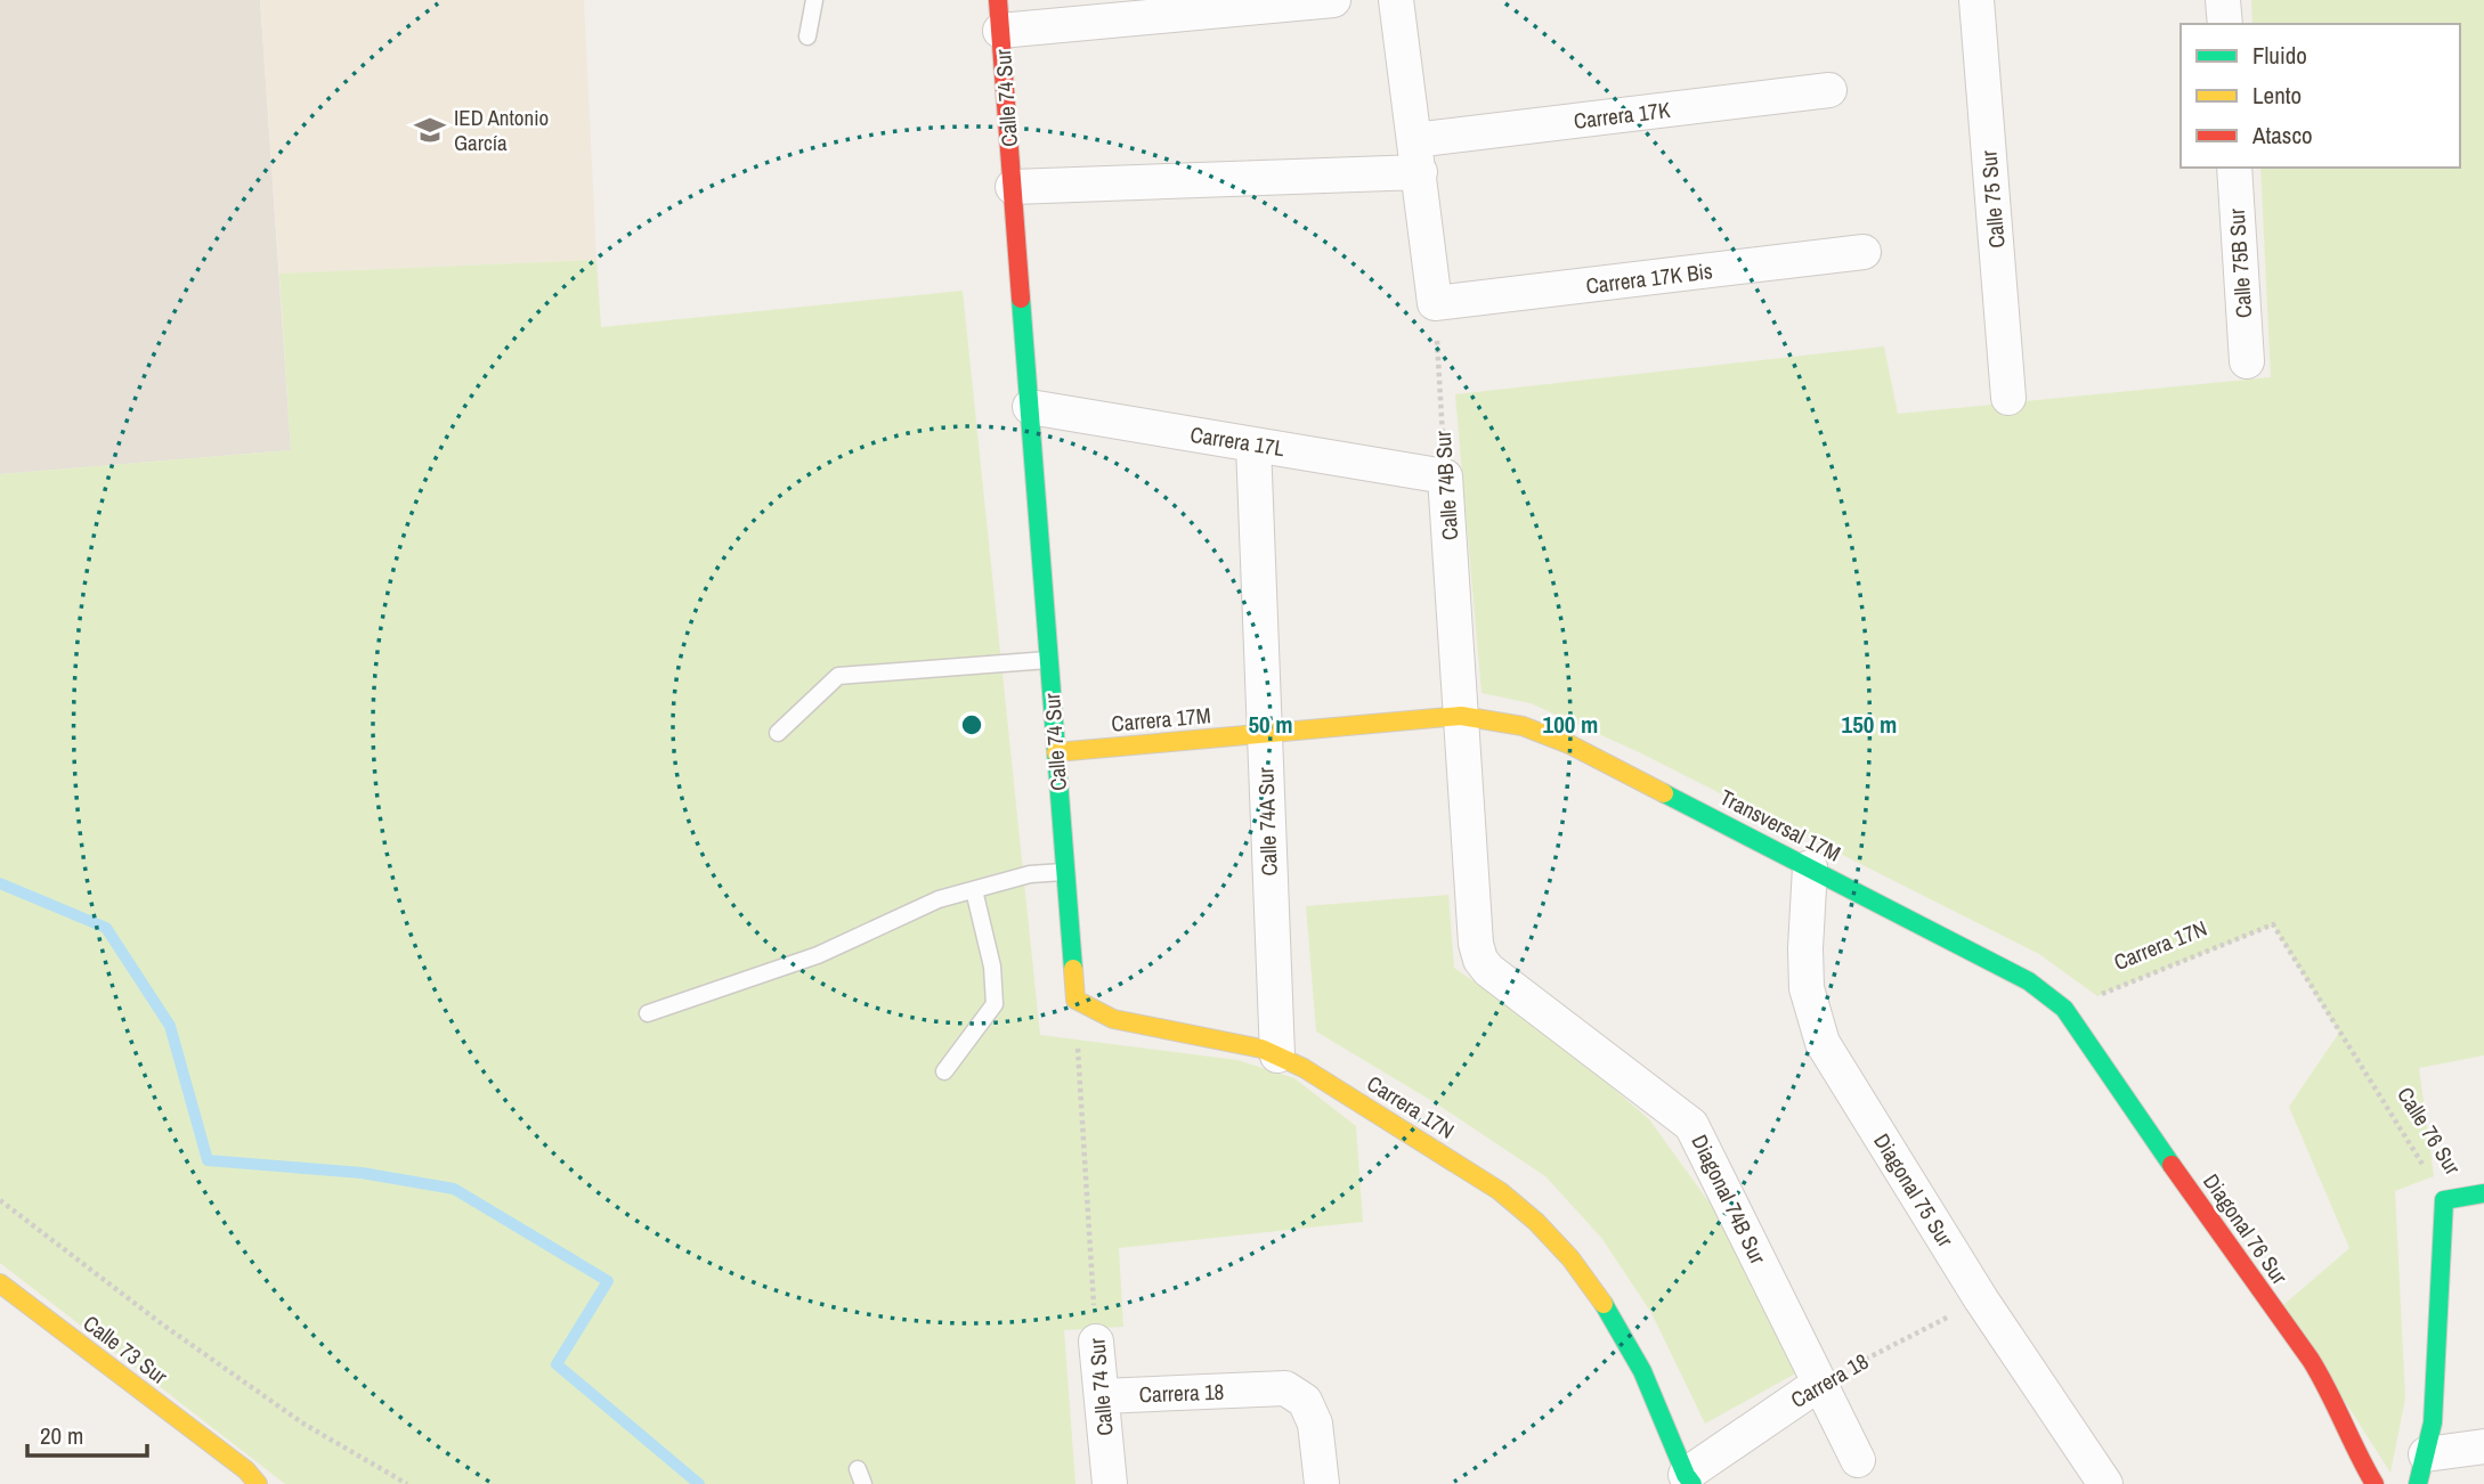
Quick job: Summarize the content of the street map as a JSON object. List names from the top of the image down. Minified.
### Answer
{"streets":{"street":["Calle 74 Sur","Carrera 17K","Calle 75 Sur","Calle 75B Sur","Carrera 17K Bis","Carrera 17L","Calle 74B Sur","Carrera 17M","Calle 74A Sur","Transversal 17M","Carrera 17N","Calle 76 Sur","Diagonal 75 Sur","Diagonal 74B Sur","Diagonal 76 Sur","Calle 73 Sur","Carrera 18"]},"crossings":[["Calle 74 Sur","Carrera 17K"],["Calle 74 Sur","Carrera 17L"],["Calle 74 Sur","Carrera 17M"],["Calle 74 Sur","Carrera 17N"],["Calle 74 Sur","Carrera 18"],["Carrera 17K Bis","Calle 74B Sur"],["Carrera 17L","Calle 74B Sur"],["Carrera 17L","Calle 74A Sur"],["Calle 74B Sur","Carrera 17M"],["Calle 74B Sur","Transversal 17M"],["Calle 74B Sur","Diagonal 74B Sur"],["Carrera 17M","Calle 74A Sur"],["Carrera 17M","Transversal 17M"],["Calle 74A Sur","Carrera 17N"],["Transversal 17M","Carrera 17N"],["Transversal 17M","Diagonal 75 Sur"],["Transversal 17M","Diagonal 76 Sur"],["Carrera 17N","Calle 76 Sur"],["Carrera 17N","Diagonal 76 Sur"],["Carrera 17N","Carrera 18"],["Diagonal 75 Sur","Carrera 18"],["Diagonal 74B Sur","Carrera 18"]],"places":{"school or university":["IED Antonio García"]},"legend":["Fluido","Lento","Atasco"],"scale_bar":"20 m","rings":["50 m","100 m","150 m"]}
